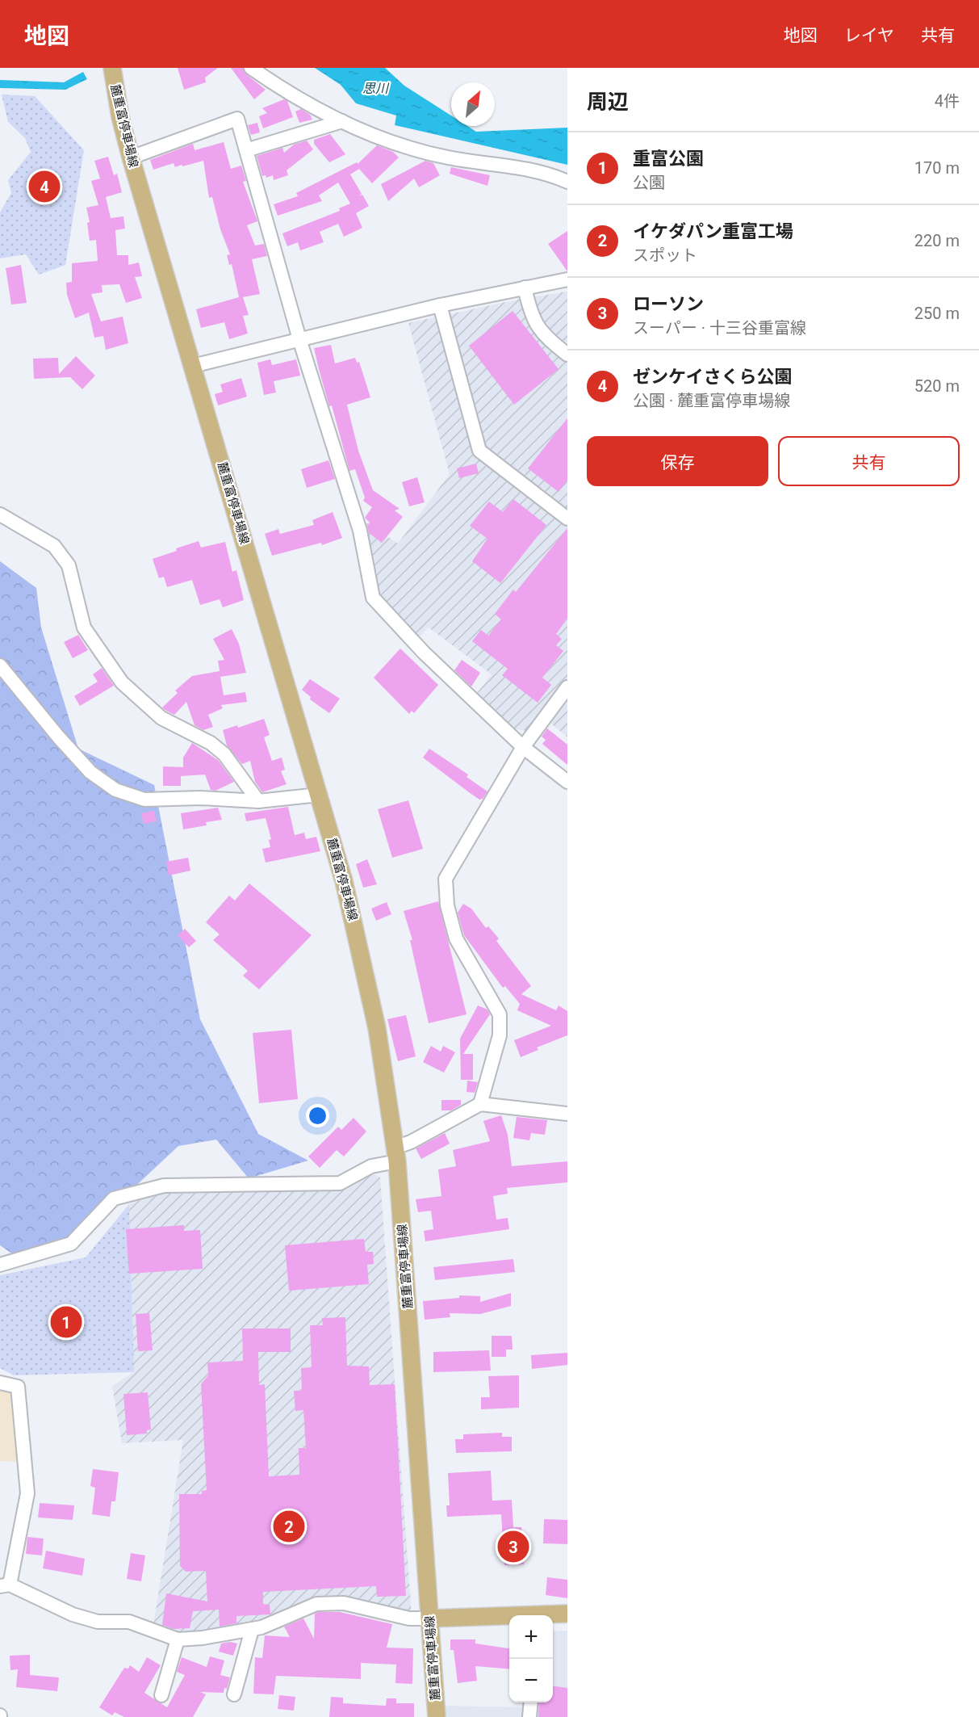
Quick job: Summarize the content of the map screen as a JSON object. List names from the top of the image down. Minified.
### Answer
{"streets":{"main road":["麓重富停車場線"]},"water":["思川"],"north":"top right","page":{"header":"地図","nav":["地図","レイヤ","共有"],"heading":["周辺","4件"],"list":[{"mark":"1","name":"重富公園","note":"公園","value":"170 m"},{"mark":"2","name":"イケダパン重富工場","note":"スポット","value":"220 m"},{"mark":"3","name":"ローソン","note":"スーパー · 十三谷重富線","value":"250 m"},{"mark":"4","name":"ゼンケイさくら公園","note":"公園 · 麓重富停車場線","value":"520 m"}],"pins":["4","1","2","3"],"buttons":["保存","共有"],"map_buttons":["+","−"]}}
